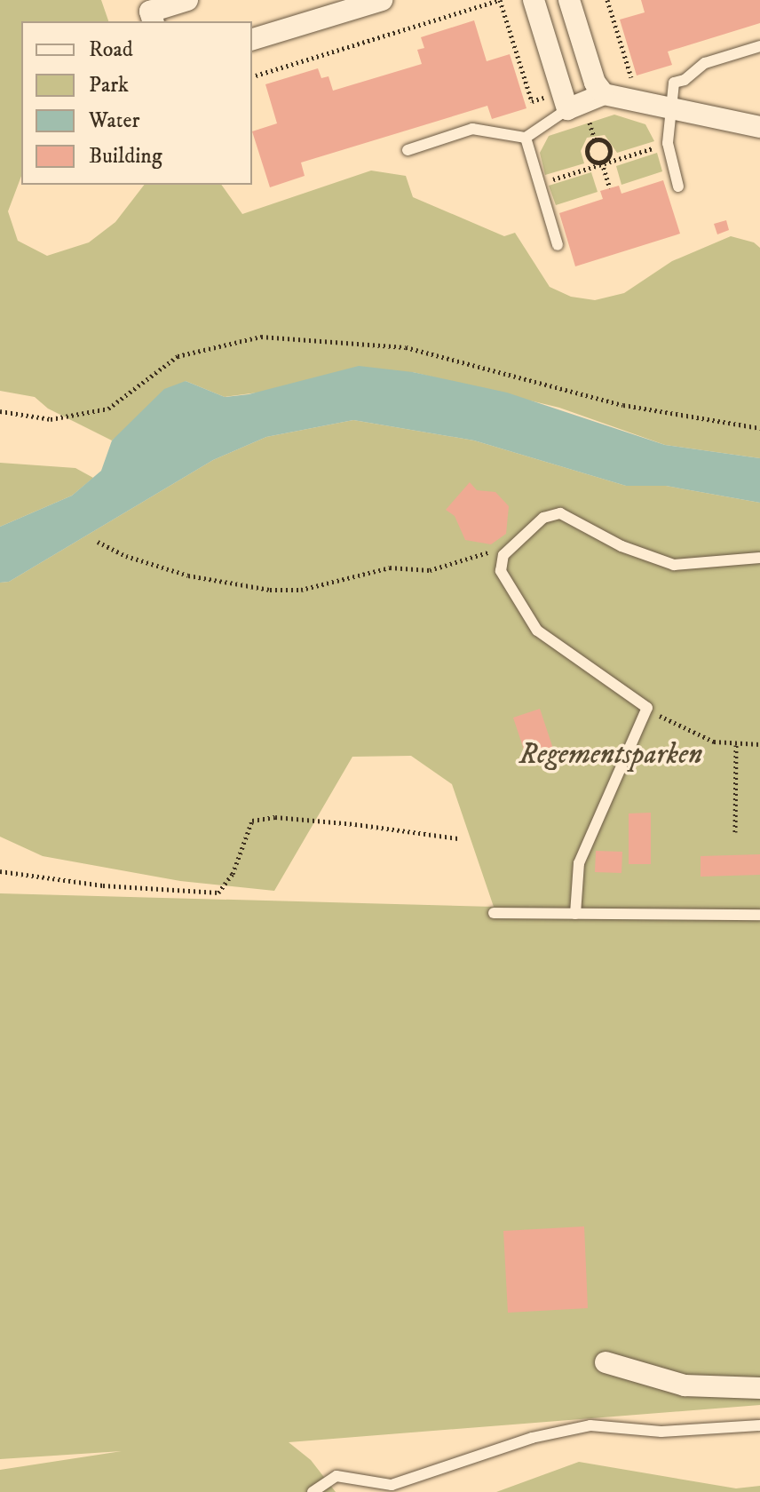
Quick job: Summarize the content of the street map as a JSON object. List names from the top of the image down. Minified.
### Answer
{"parks":["Regementsparken"],"legend":["Road","Park","Water","Building"]}
